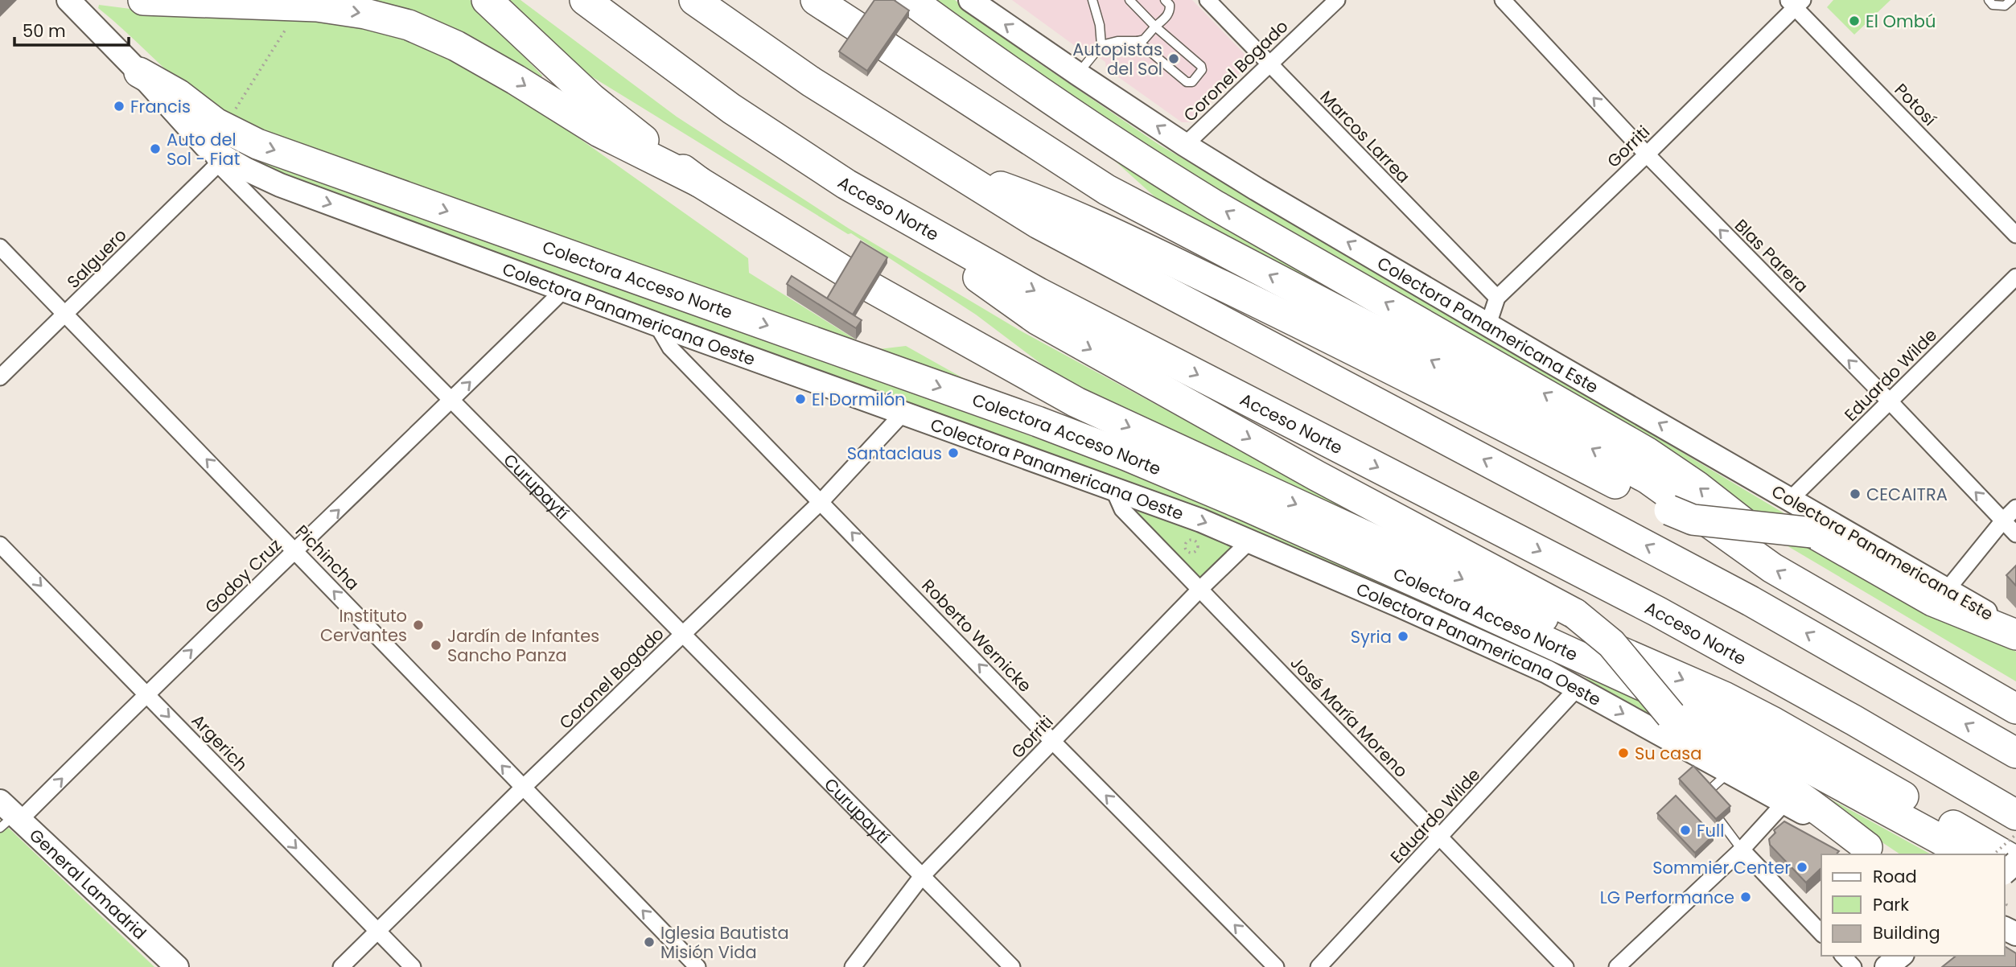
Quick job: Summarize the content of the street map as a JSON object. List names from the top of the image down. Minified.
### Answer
{"streets":{"highway":["Acceso Norte","Colectora Acceso Norte"],"street":["Coronel Bogado","Potosí","Marcos Larrea","Gorriti","Blas Parera","Salguero","Colectora Panamericana Oeste","Colectora Panamericana Este","Eduardo Wilde","Curupaytí","Pichincha","Godoy Cruz","Roberto Wernicke","José María Moreno","Argerich","General Lamadrid"]},"crossings":[["Coronel Bogado","Marcos Larrea"],["Coronel Bogado","Colectora Panamericana Oeste"],["Coronel Bogado","Colectora Panamericana Este"],["Coronel Bogado","Curupaytí"],["Coronel Bogado","Pichincha"],["Coronel Bogado","Roberto Wernicke"],["Coronel Bogado","Argerich"],["Potosí","Gorriti"],["Marcos Larrea","Gorriti"],["Gorriti","Blas Parera"],["Gorriti","Colectora Panamericana Oeste"],["Gorriti","Colectora Panamericana Este"],["Gorriti","Curupaytí"],["Gorriti","Roberto Wernicke"],["Gorriti","José María Moreno"],["Blas Parera","Eduardo Wilde"],["Salguero","Colectora Panamericana Oeste"],["Salguero","Curupaytí"],["Salguero","Pichincha"],["Colectora Acceso Norte","Curupaytí"],["Colectora Panamericana Oeste","Eduardo Wilde"],["Colectora Panamericana Oeste","Curupaytí"],["Colectora Panamericana Oeste","Godoy Cruz"],["Colectora Panamericana Oeste","Roberto Wernicke"],["Colectora Panamericana Oeste","José María Moreno"],["Colectora Panamericana Este","Eduardo Wilde"],["Eduardo Wilde","José María Moreno"],["Curupaytí","Godoy Cruz"],["Pichincha","Godoy Cruz"],["Godoy Cruz","Argerich"],["Godoy Cruz","General Lamadrid"]],"one_way":["Blas Parera","Colectora Panamericana Oeste","Colectora Panamericana Este","Pichincha","Godoy Cruz","Roberto Wernicke","Argerich"],"places":["El Ombú","Autopistas del Sol","Francis","Auto del Sol - Fiat","El Dormilón","Santaclaus","CECAITRA","Instituto Cervantes","Syria","Jardín de Infantes Sancho Panza","Su casa","Full","Sommier Center","LG Performance","Iglesia Bautista Misión Vida"],"legend":["Road","Park","Building"],"scale_bar":"50 m"}
